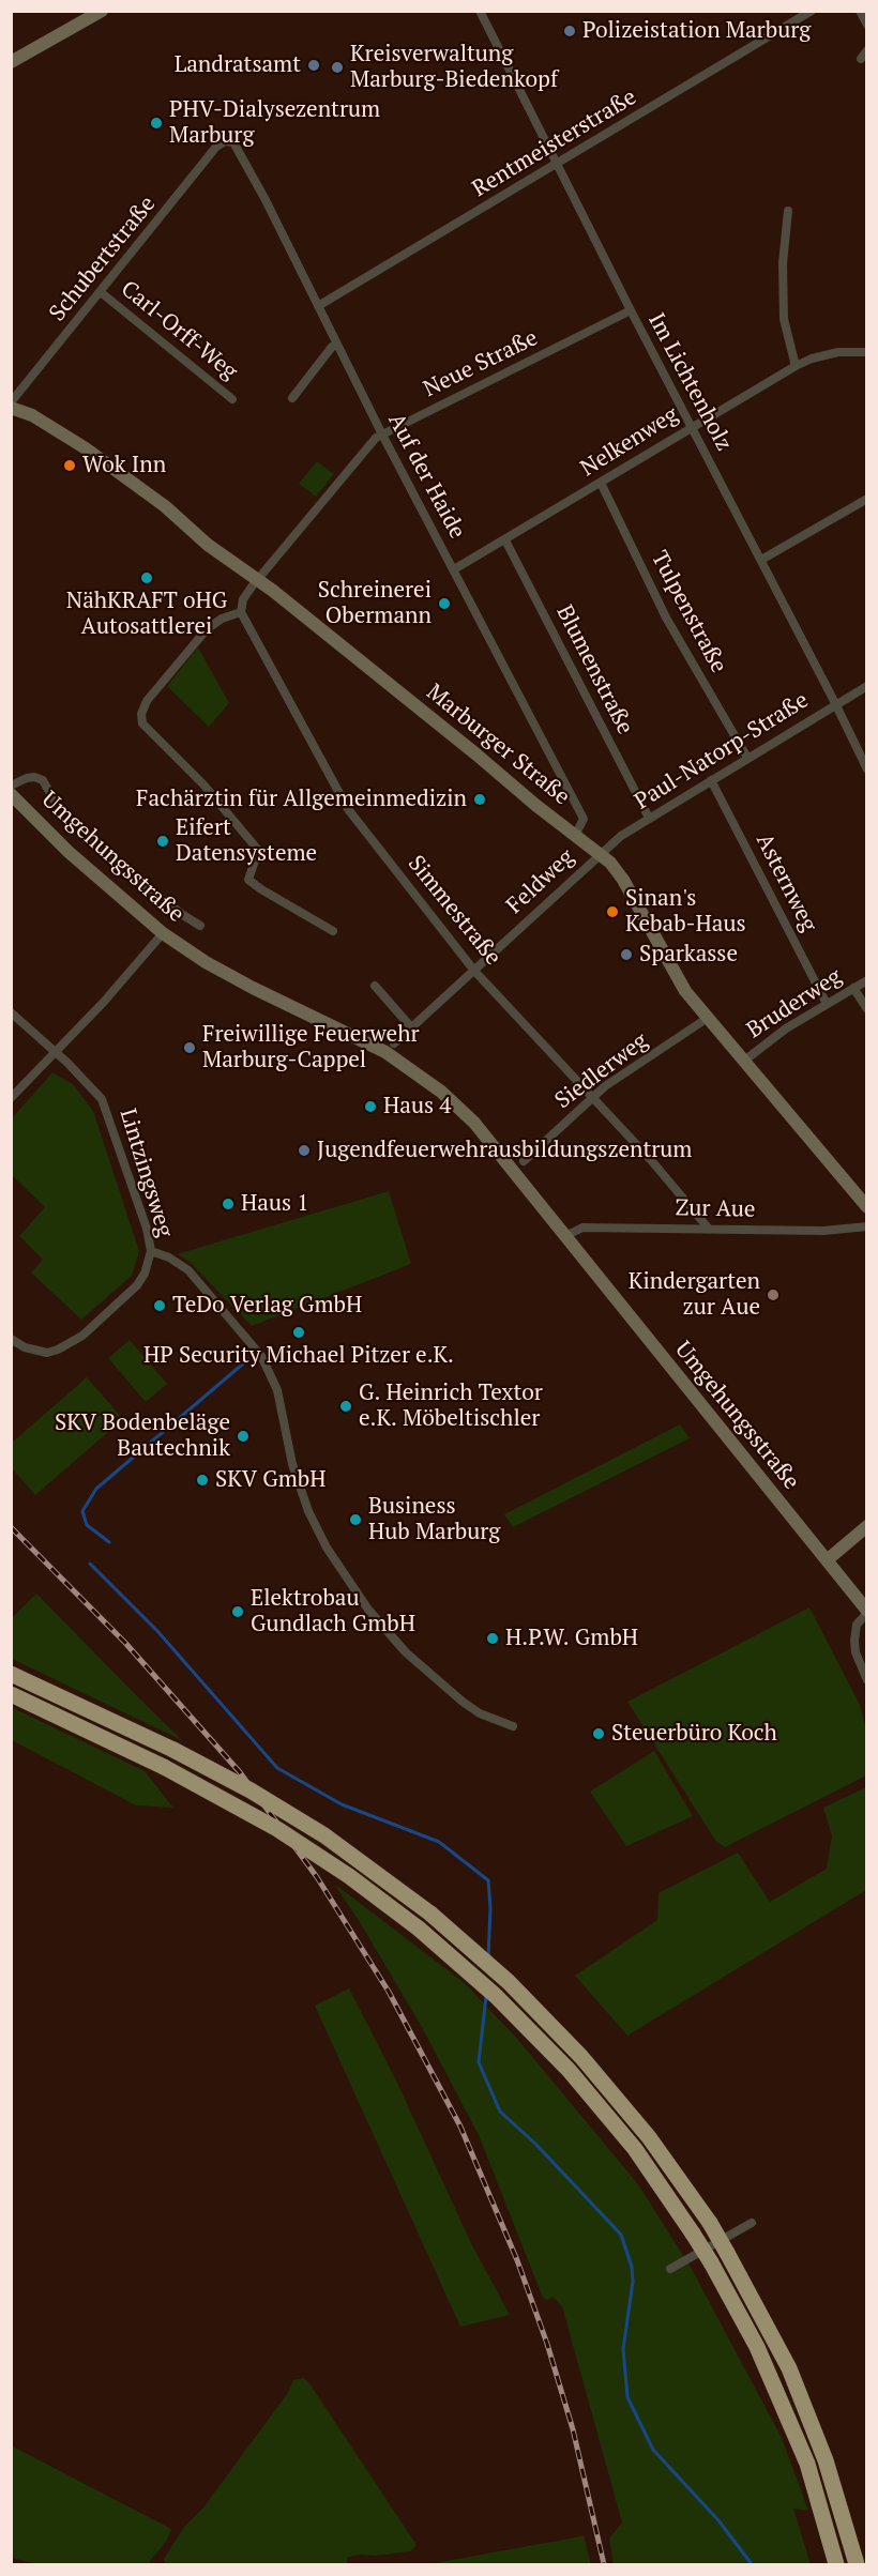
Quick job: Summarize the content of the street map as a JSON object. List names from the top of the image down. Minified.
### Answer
{"streets":{"main road":["Marburger Straße","Umgehungsstraße"],"street":["Rentmeisterstraße","Schubertstraße","Carl-Orff-Weg","Neue Straße","Im Lichtenholz","Nelkenweg","Auf der Haide","Tulpenstraße","Blumenstraße","Paul-Natorp-Straße","Feldweg","Asternweg","Simmestraße","Bruderweg","Siedlerweg","Lintzingsweg","Zur Aue"]},"crossings":[["Rentmeisterstraße","Im Lichtenholz"],["Rentmeisterstraße","Auf der Haide"],["Schubertstraße","Carl-Orff-Weg"],["Schubertstraße","Auf der Haide"],["Schubertstraße","Marburger Straße"],["Neue Straße","Im Lichtenholz"],["Neue Straße","Auf der Haide"],["Neue Straße","Marburger Straße"],["Im Lichtenholz","Nelkenweg"],["Im Lichtenholz","Paul-Natorp-Straße"],["Nelkenweg","Auf der Haide"],["Nelkenweg","Tulpenstraße"],["Nelkenweg","Blumenstraße"],["Auf der Haide","Marburger Straße"],["Tulpenstraße","Paul-Natorp-Straße"],["Blumenstraße","Paul-Natorp-Straße"],["Marburger Straße","Paul-Natorp-Straße"],["Marburger Straße","Feldweg"],["Marburger Straße","Bruderweg"],["Marburger Straße","Siedlerweg"],["Paul-Natorp-Straße","Feldweg"],["Paul-Natorp-Straße","Asternweg"],["Umgehungsstraße","Zur Aue"],["Feldweg","Simmestraße"],["Asternweg","Bruderweg"],["Simmestraße","Siedlerweg"],["Simmestraße","Zur Aue"]],"places":["Polizeistation Marburg","Landratsamt","Kreisverwaltung Marburg-Biedenkopf","PHV-Dialysezentrum Marburg","Wok Inn","NähKRAFT oHG Autosattlerei","Schreinerei Obermann","Fachärztin für Allgemeinmedizin","Eifert Datensysteme","Sinan's Kebab-Haus","Sparkasse","Freiwillige Feuerwehr Marburg-Cappel","Haus 4","Jugendfeuerwehrausbildungszentrum","Haus 1","Kindergarten zur Aue","TeDo Verlag GmbH","HP Security Michael Pitzer e.K.","G. Heinrich Textor e.K. Möbeltischler","SKV Bodenbeläge Bautechnik","SKV GmbH","Business Hub Marburg","Elektrobau Gundlach GmbH","H.P.W. GmbH","Steuerbüro Koch"]}
